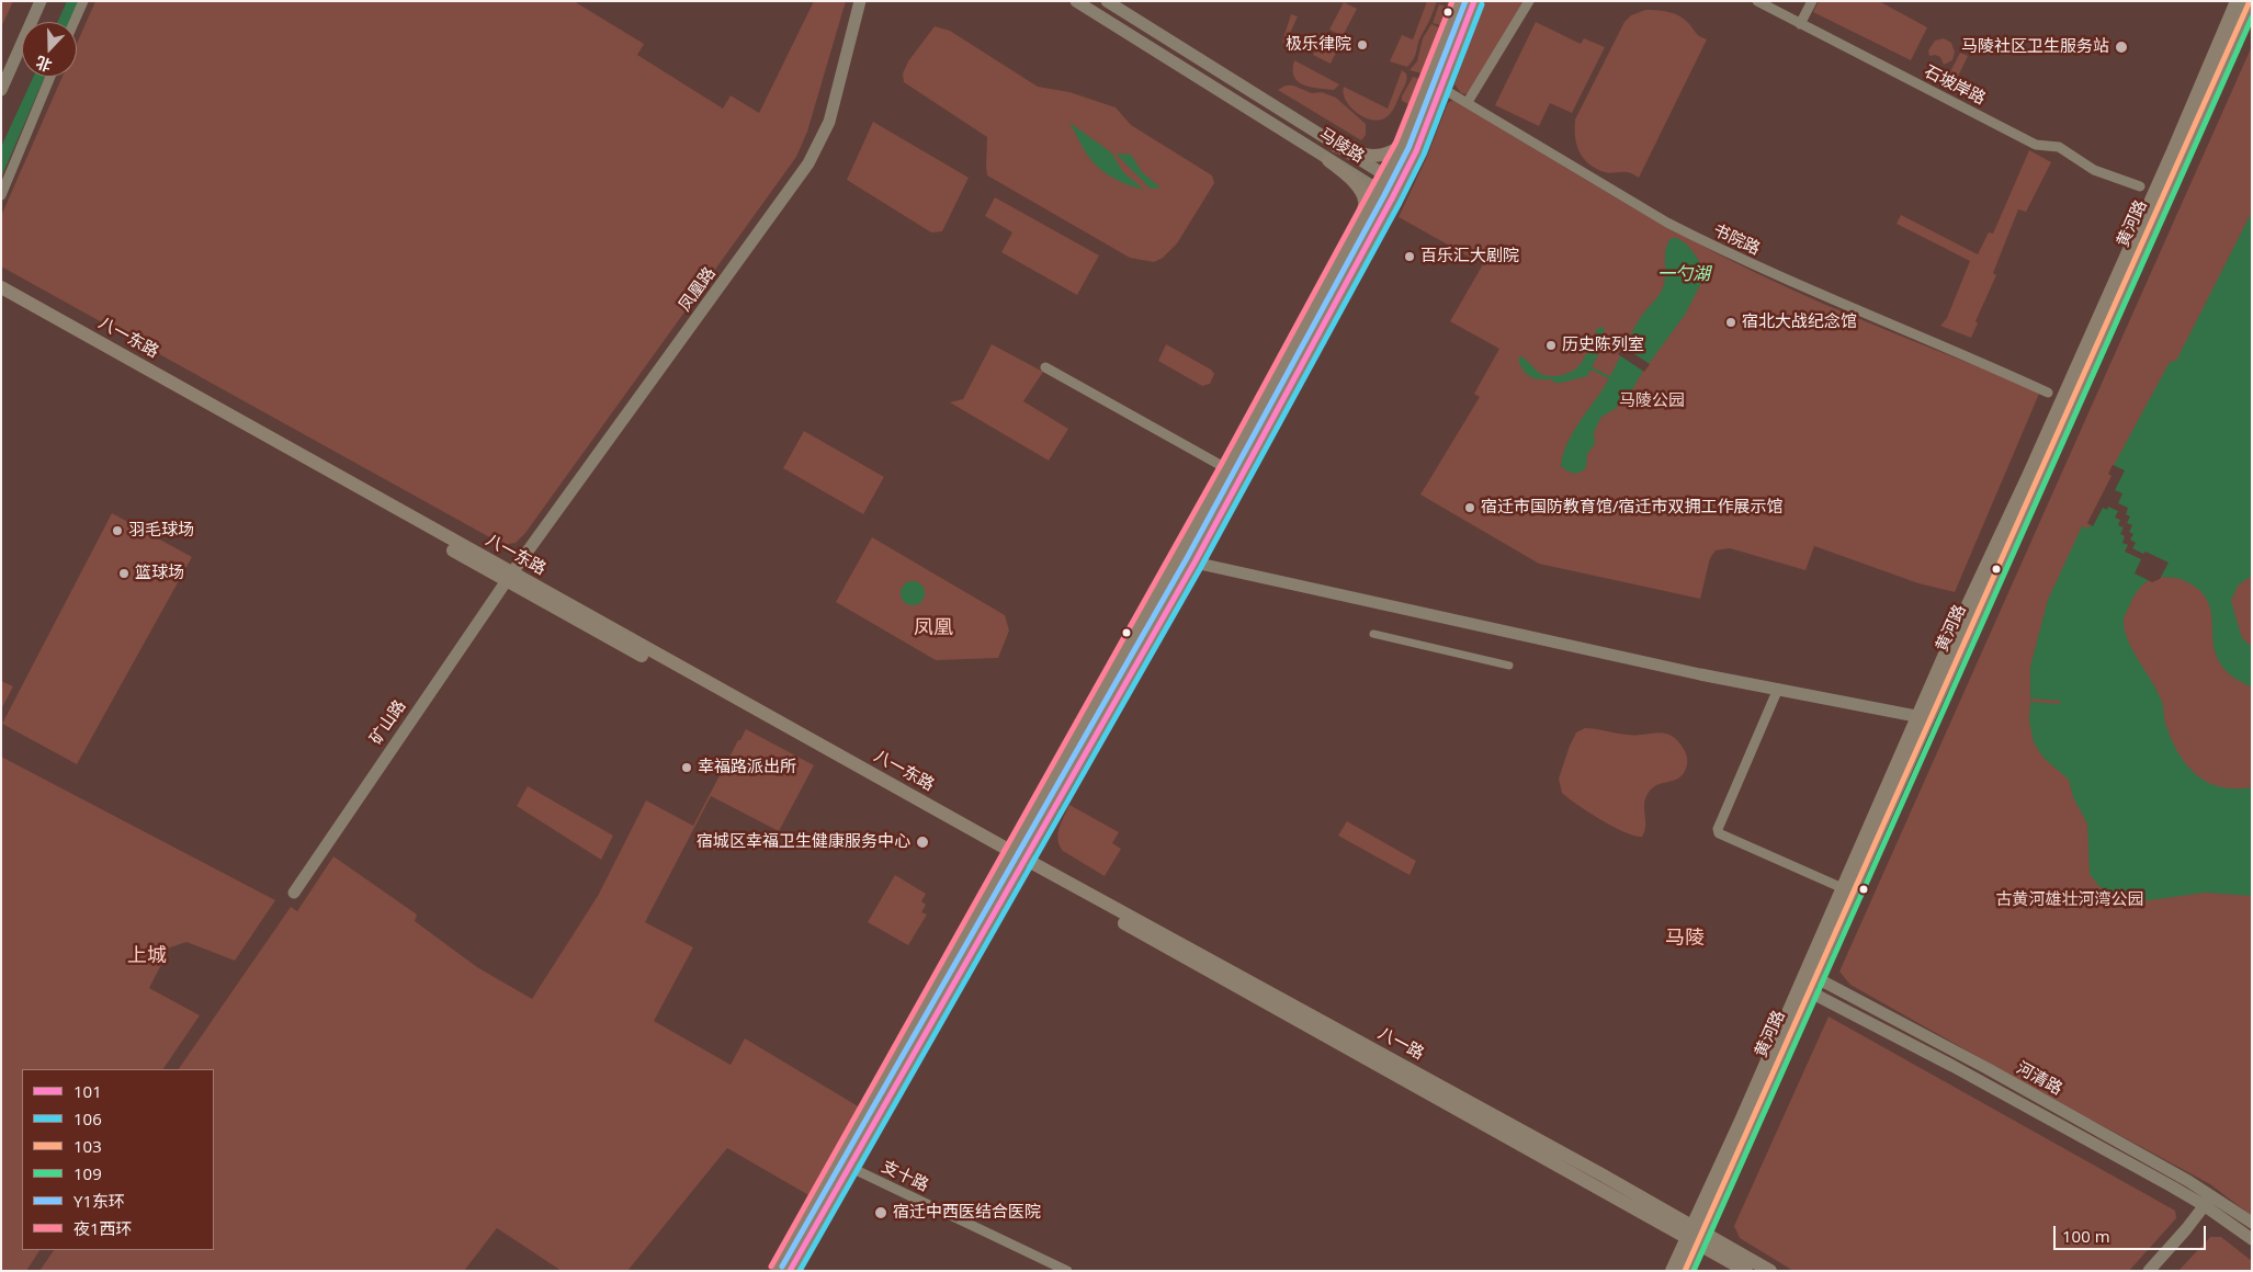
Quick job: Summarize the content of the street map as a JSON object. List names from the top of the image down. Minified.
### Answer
{"streets":{"main road":["黄河路","八一东路","八一路"],"street":["石坡岸路","马陵路","书院路","凤凰路","矿山路","河清路","支十路"]},"crossings":[["黄河路","八一路"],["黄河路","河清路"],["凤凰路","八一东路"],["凤凰路","矿山路"],["八一东路","矿山路"],["八一东路","八一路"]],"districts":["凤凰","马陵","上城"],"water":["一勺湖"],"parks":["马陵公园","古黄河雄壮河湾公园"],"places":["极乐律院","马陵社区卫生服务站","百乐汇大剧院","宿北大战纪念馆","历史陈列室","宿迁市国防教育馆/宿迁市双拥工作展示馆","羽毛球场","篮球场","幸福路派出所","宿城区幸福卫生健康服务中心","宿迁中西医结合医院"],"lines":["transit line 101","transit line 103","transit line Y1东环","transit line 夜1西环","transit line 106","transit line 109"],"legend":["101","106","103","109","Y1东环","夜1西环"],"scale_bar":"100 m","north":"bottom"}
